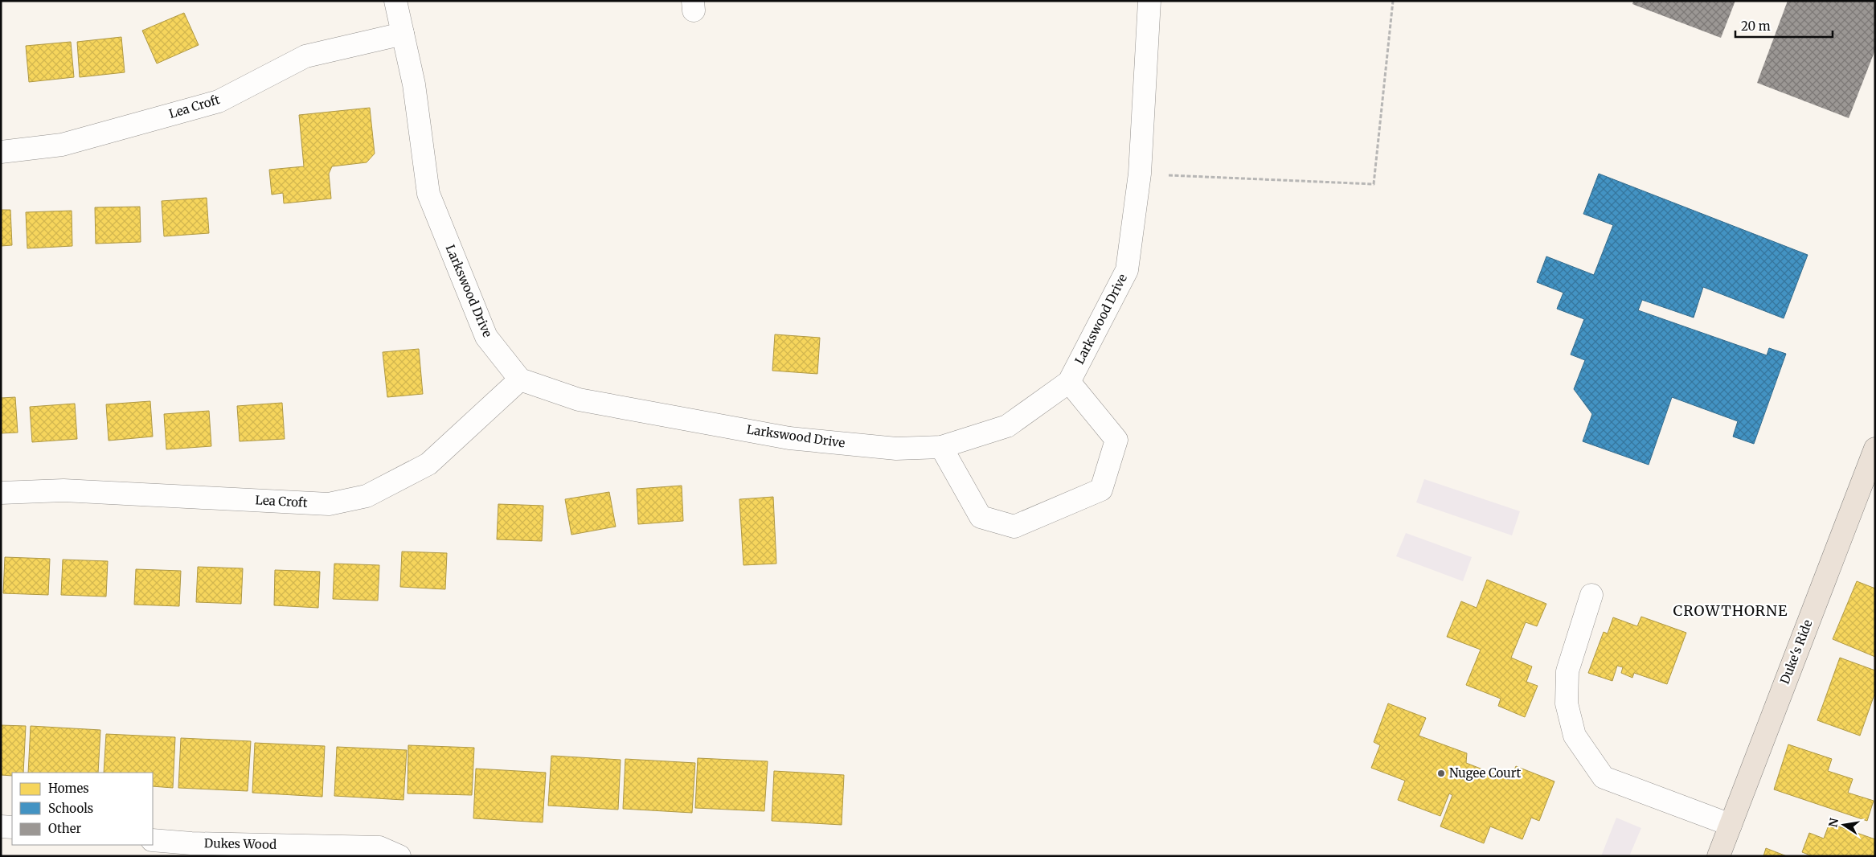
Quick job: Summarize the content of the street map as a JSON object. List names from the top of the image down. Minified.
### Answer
{"streets":{"main road":["Duke's Ride"],"street":["Lea Croft","Larkswood Drive","Dukes Wood"]},"crossings":[["Lea Croft","Larkswood Drive"]],"districts":["CROWTHORNE"],"places":["Nugee Court"],"legend":["Homes","Schools","Other"],"scale_bar":"20 m","north":"left"}
